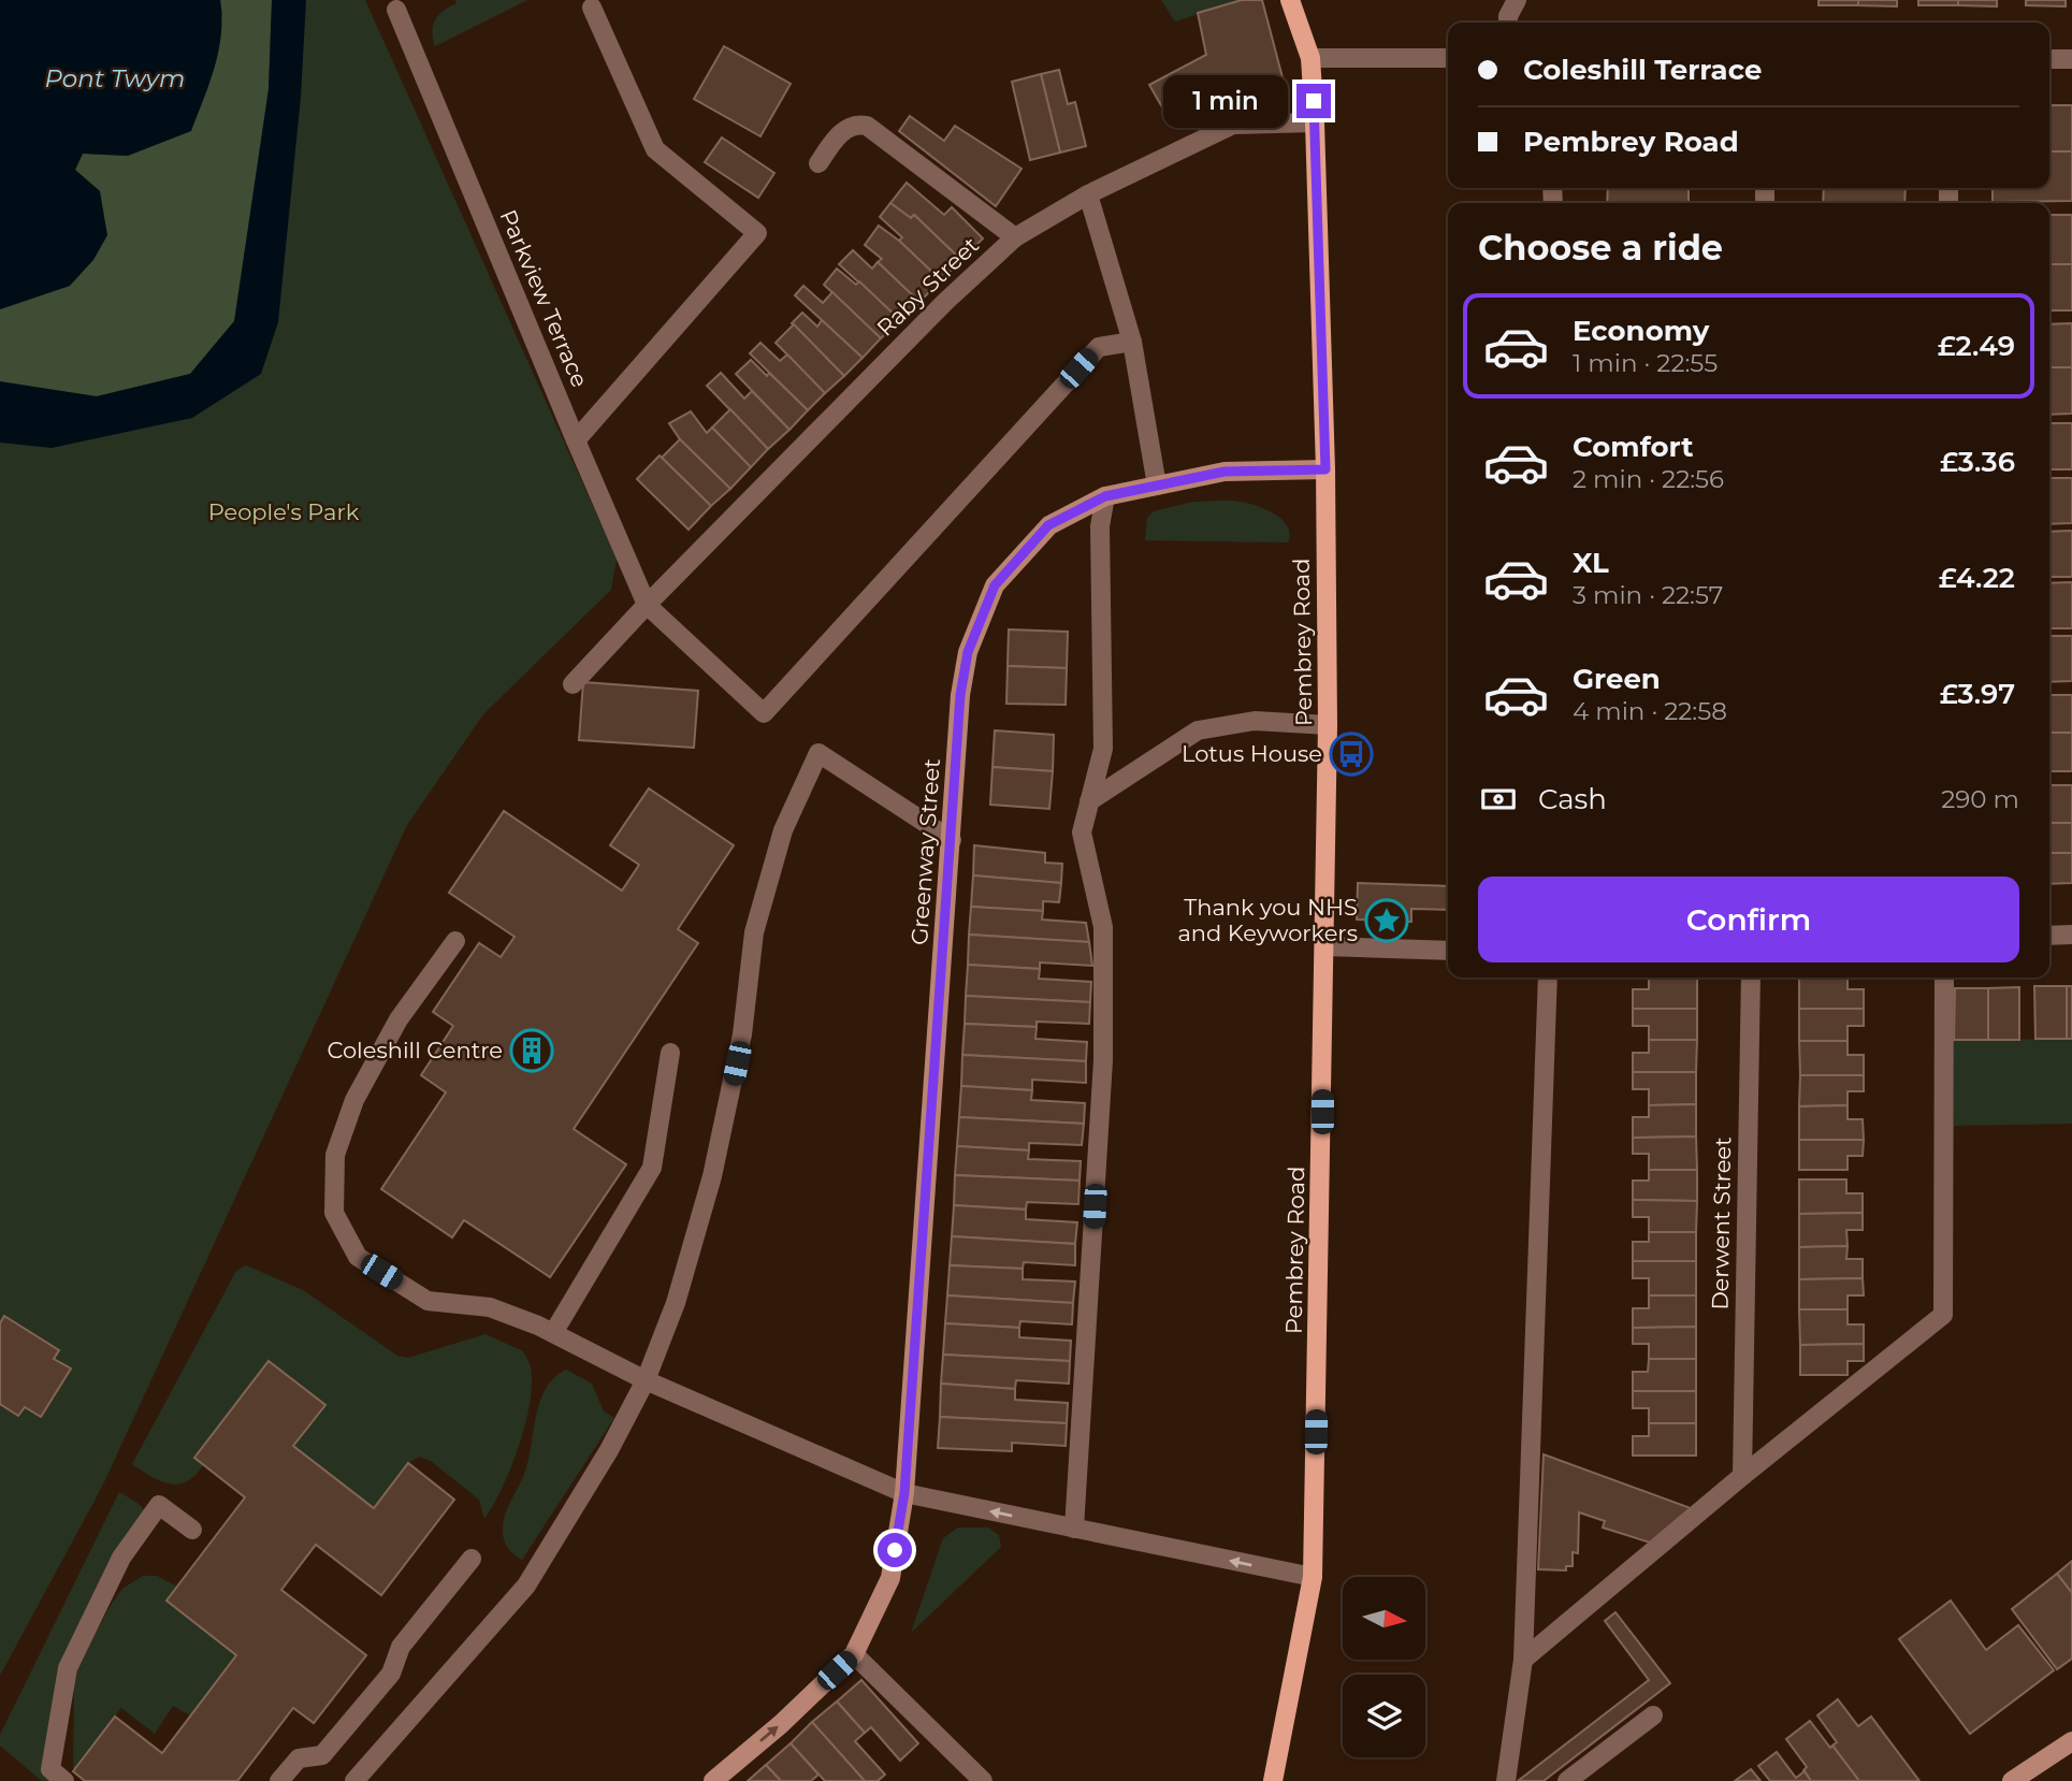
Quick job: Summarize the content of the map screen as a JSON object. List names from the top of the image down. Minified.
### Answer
{"streets":{"main road":["Pembrey Road","Greenway Street"],"street":["Raby Street","Parkview Terrace","Derwent Street"]},"crossings":[["Raby Street","Parkview Terrace"],["Raby Street","Pembrey Road"],["Pembrey Road","Greenway Street"]],"water":["Pont Twym"],"parks":["People's Park"],"places":{"bus stop":["Lotus House"],"place":["Thank you NHS and Keyworkers"],"building":["Coleshill Centre"]},"north":"right","page":{"banner":["Coleshill Terrace","Pembrey Road"],"bubble":"1 min","heading":"Choose a ride","list":[{"name":"Economy","note":"1 min · 22:55","value":"£2.49"},{"name":"Comfort","note":"2 min · 22:56","value":"£3.36"},{"name":"XL","note":"3 min · 22:57","value":"£4.22"},{"name":"Green","note":"4 min · 22:58","value":"£3.97"}],"pay":["Cash","290 m"],"buttons":"Confirm"}}
